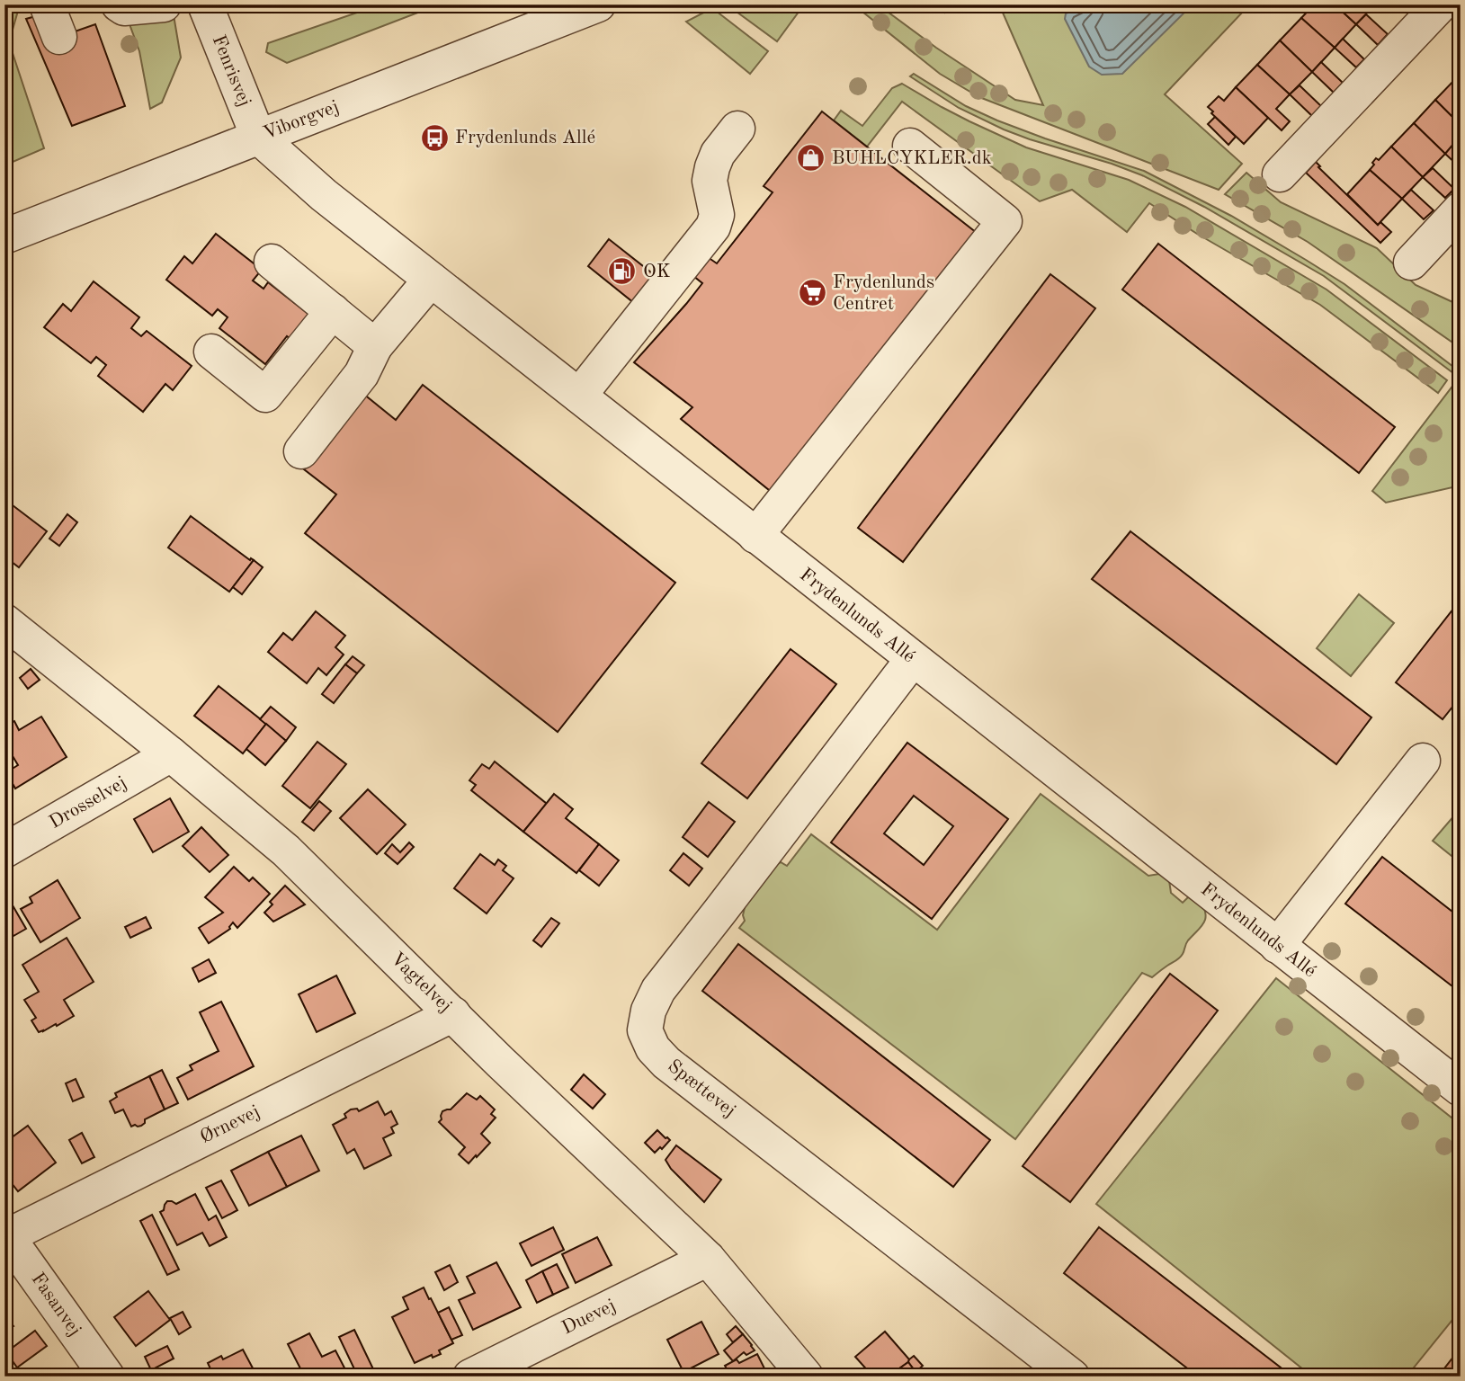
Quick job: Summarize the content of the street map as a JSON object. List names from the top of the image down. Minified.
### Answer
{"streets":{"street":["Fenrisvej","Viborgvej","Frydenlunds Allé","Drosselvej","Vagtelvej","Spættevej","Ørnevej","Fasanvej","Duevej"]},"crossings":[["Fenrisvej","Viborgvej"],["Fenrisvej","Frydenlunds Allé"],["Viborgvej","Frydenlunds Allé"],["Frydenlunds Allé","Spættevej"],["Drosselvej","Vagtelvej"],["Vagtelvej","Ørnevej"],["Vagtelvej","Duevej"],["Ørnevej","Fasanvej"]],"places":{"bus stop":["Frydenlunds Allé"],"shop":["BUHLCYKLER.dk"],"fuel station":["OK"],"supermarket":["Frydenlunds Centret"]}}
